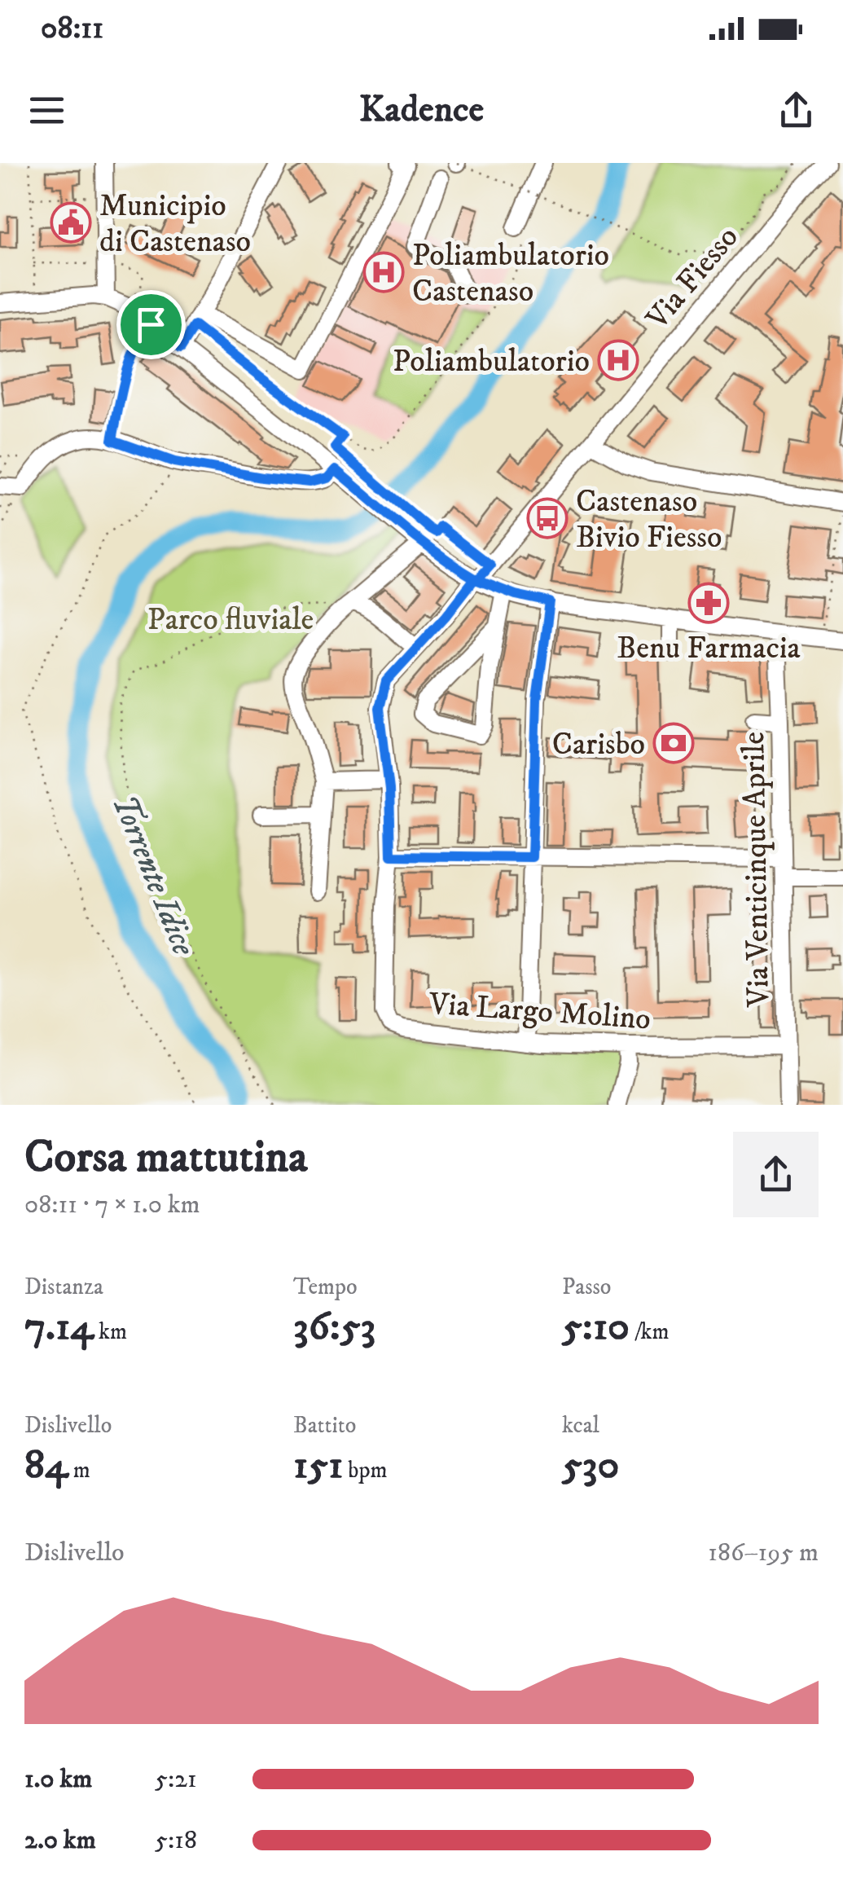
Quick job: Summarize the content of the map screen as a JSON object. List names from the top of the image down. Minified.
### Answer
{"streets":{"street":["Via Fiesso","Via Venticinque Aprile","Via Largo Molino"]},"crossings":[["Via Fiesso","Via Largo Molino"],["Via Venticinque Aprile","Via Largo Molino"]],"water":["Torrente Idice"],"parks":["Parco fluviale"],"places":{"public building":["Municipio di Castenaso"],"hospital":["Poliambulatorio Castenaso","Poliambulatorio"],"bus stop":["Castenaso Bivio Fiesso"],"pharmacy":["Benu Farmacia"],"bank":["Carisbo"]},"page":{"status":"08:11","header":"Kadence","heading":["Corsa mattutina","08:11 · 7 × 1.0 km"],"stats":[["Distanza","7.14 km"],["Tempo","36:53"],["Passo","5:10 /km"],["Dislivello","84 m"],["Battito","151 bpm"],["kcal","530"]],"chart":["Dislivello","186–195 m"],"list":[{"name":"1.0 km","note":"5:21"},{"name":"2.0 km","note":"5:18"}]}}
